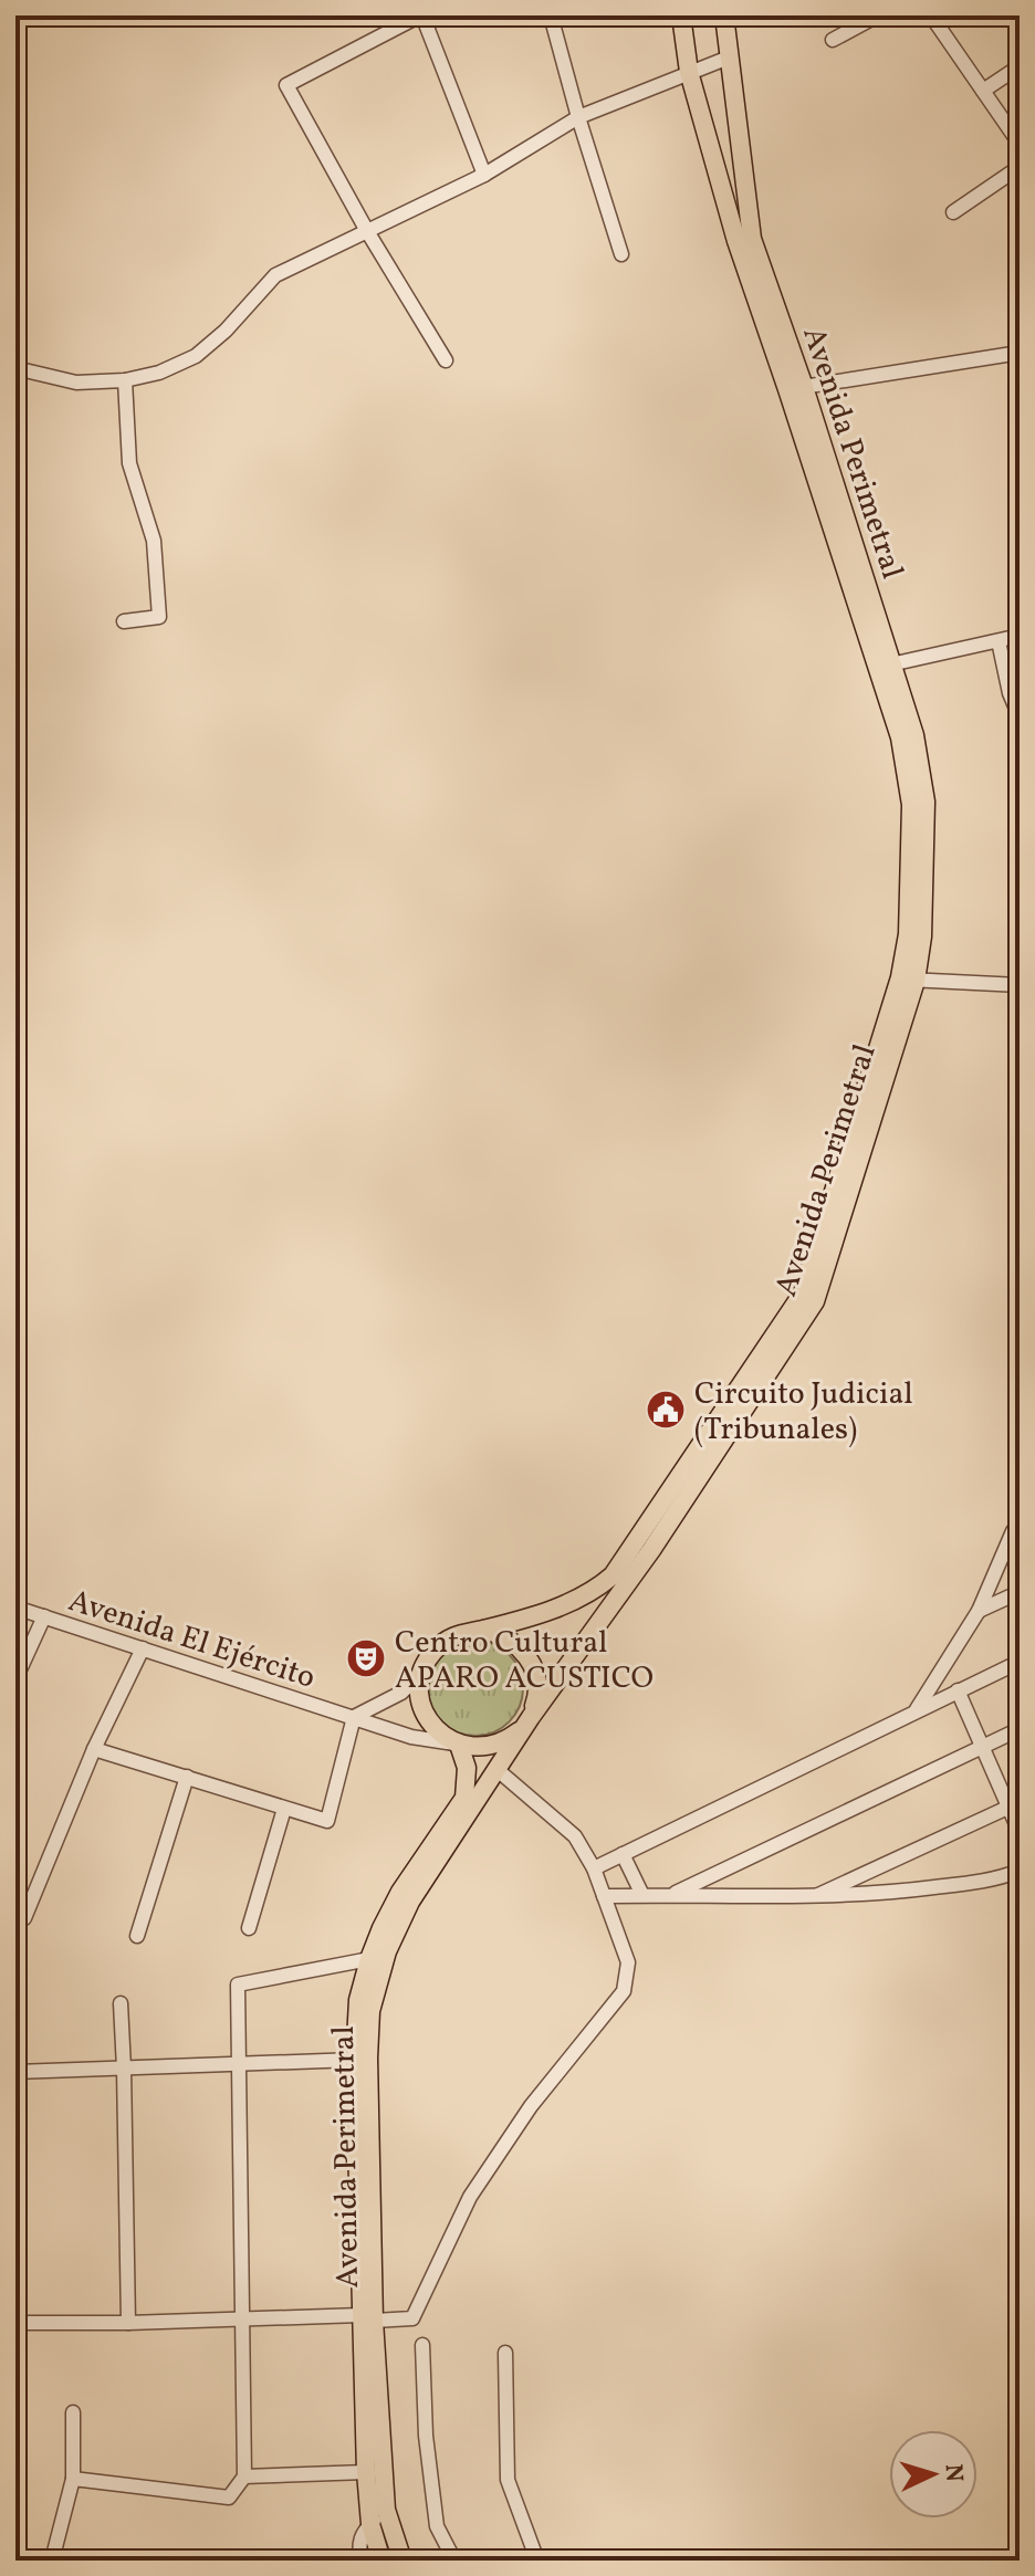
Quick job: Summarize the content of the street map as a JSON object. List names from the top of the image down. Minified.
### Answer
{"streets":{"main road":["Avenida Perimetral"],"street":["Avenida El Ejército"]},"crossings":[["Avenida Perimetral","Avenida El Ejército"]],"places":{"public building":["Circuito Judicial (Tribunales)"],"theatre":["Centro Cultural APARO ACUSTICO"]},"north":"right"}
